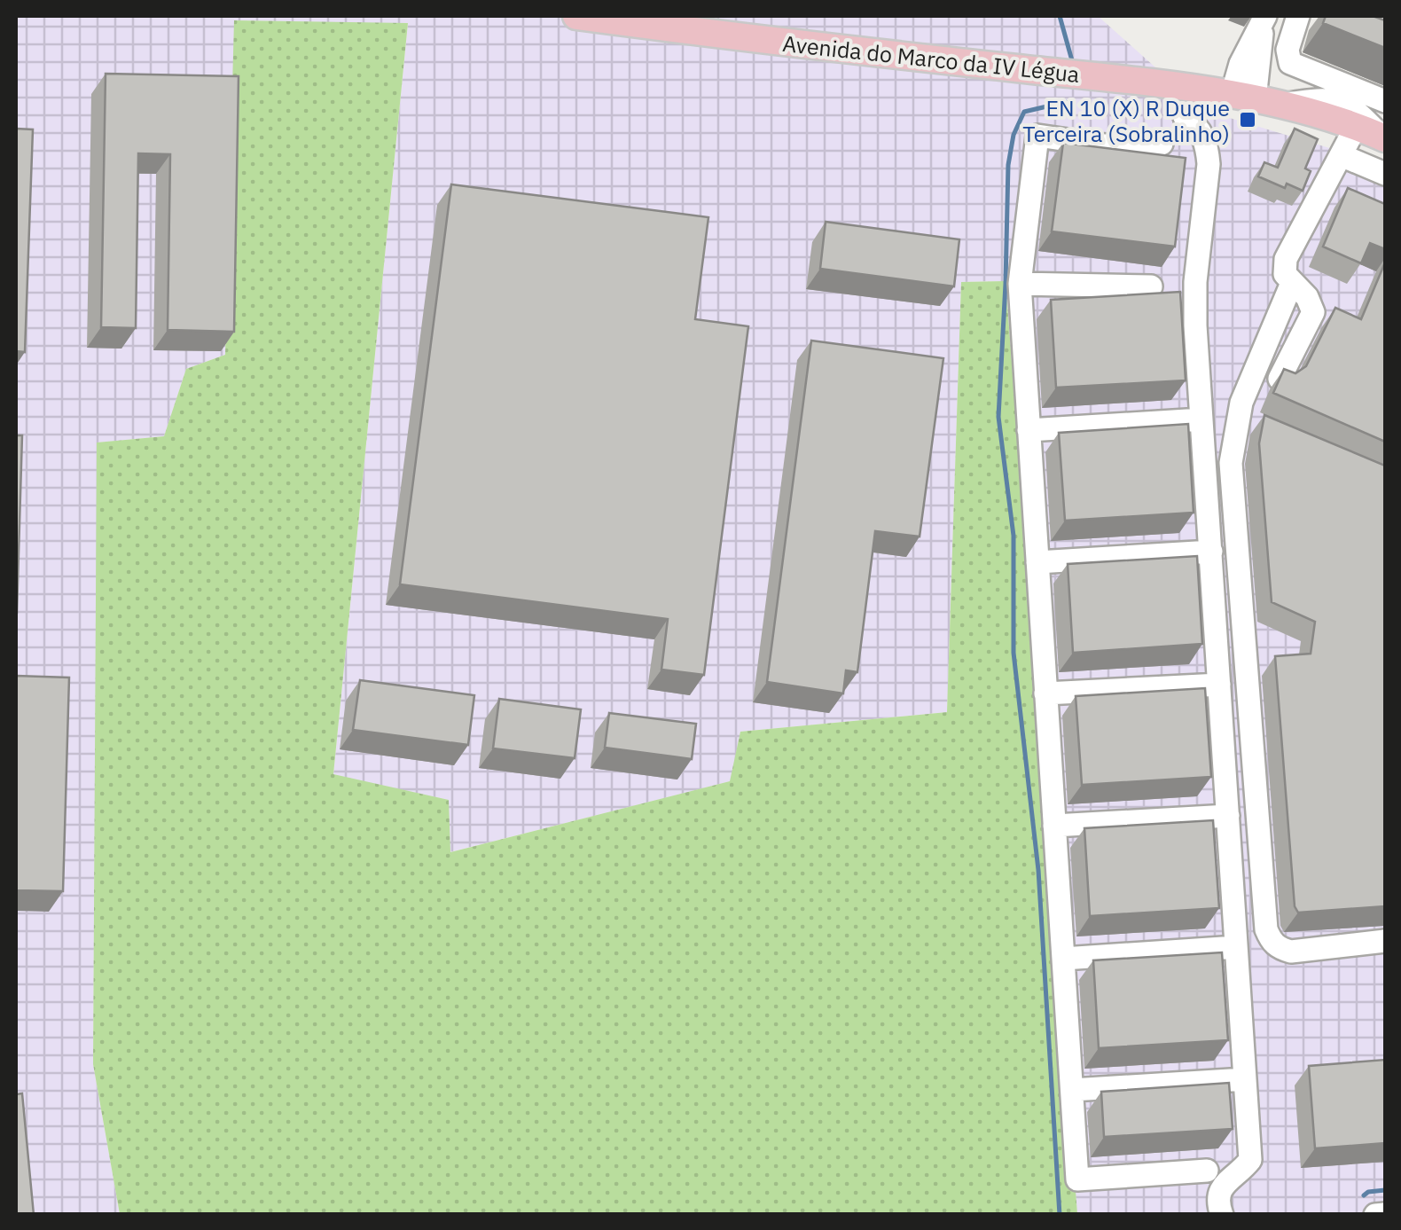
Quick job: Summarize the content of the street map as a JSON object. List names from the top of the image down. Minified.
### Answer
{"streets":{"main road":["Avenida do Marco da IV Légua"]},"places":{"transit":["EN 10 (X) R Duque Terceira (Sobralinho)"]}}
